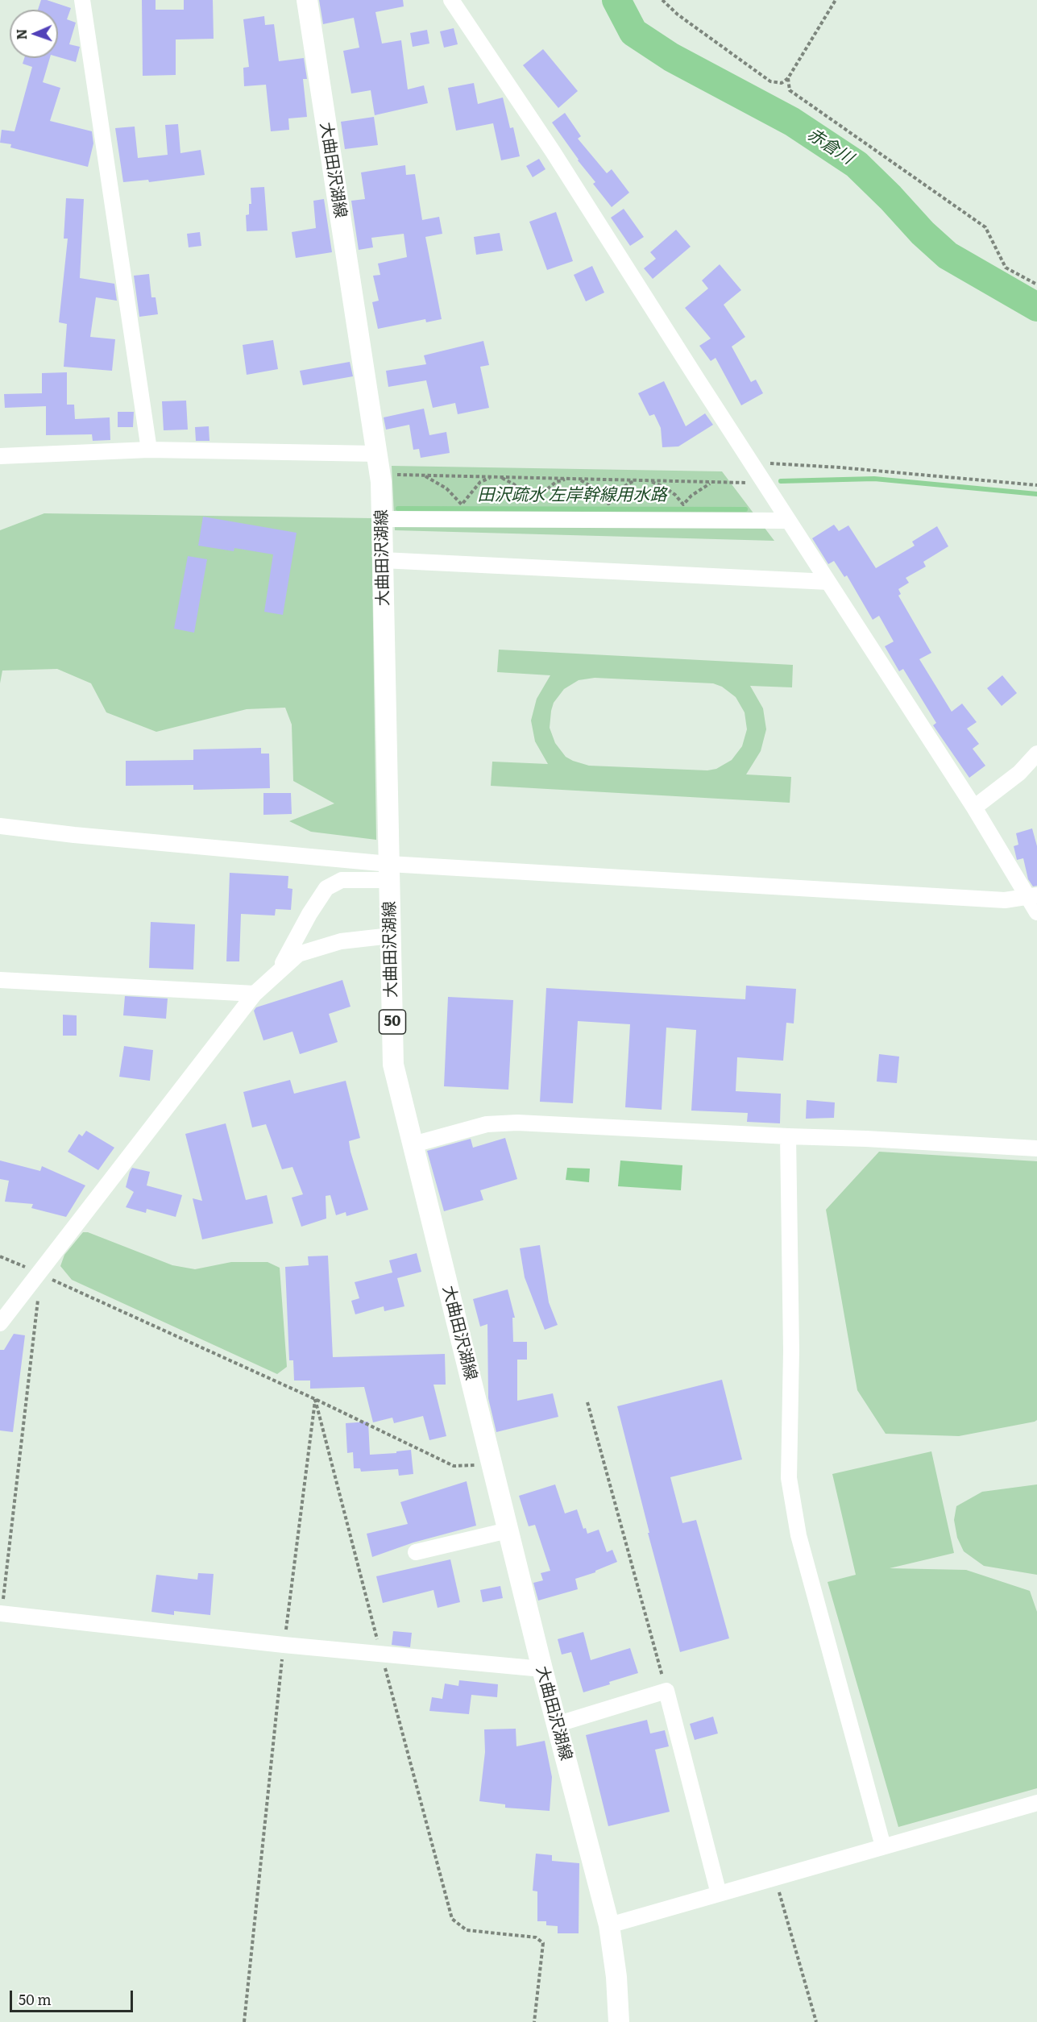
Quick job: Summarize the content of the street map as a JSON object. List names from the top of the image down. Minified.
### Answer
{"streets":{"main road":["大曲田沢湖線","50"]},"water":["赤倉川","田沢疏水 左岸幹線用水路"],"scale_bar":"50 m","north":"left"}
